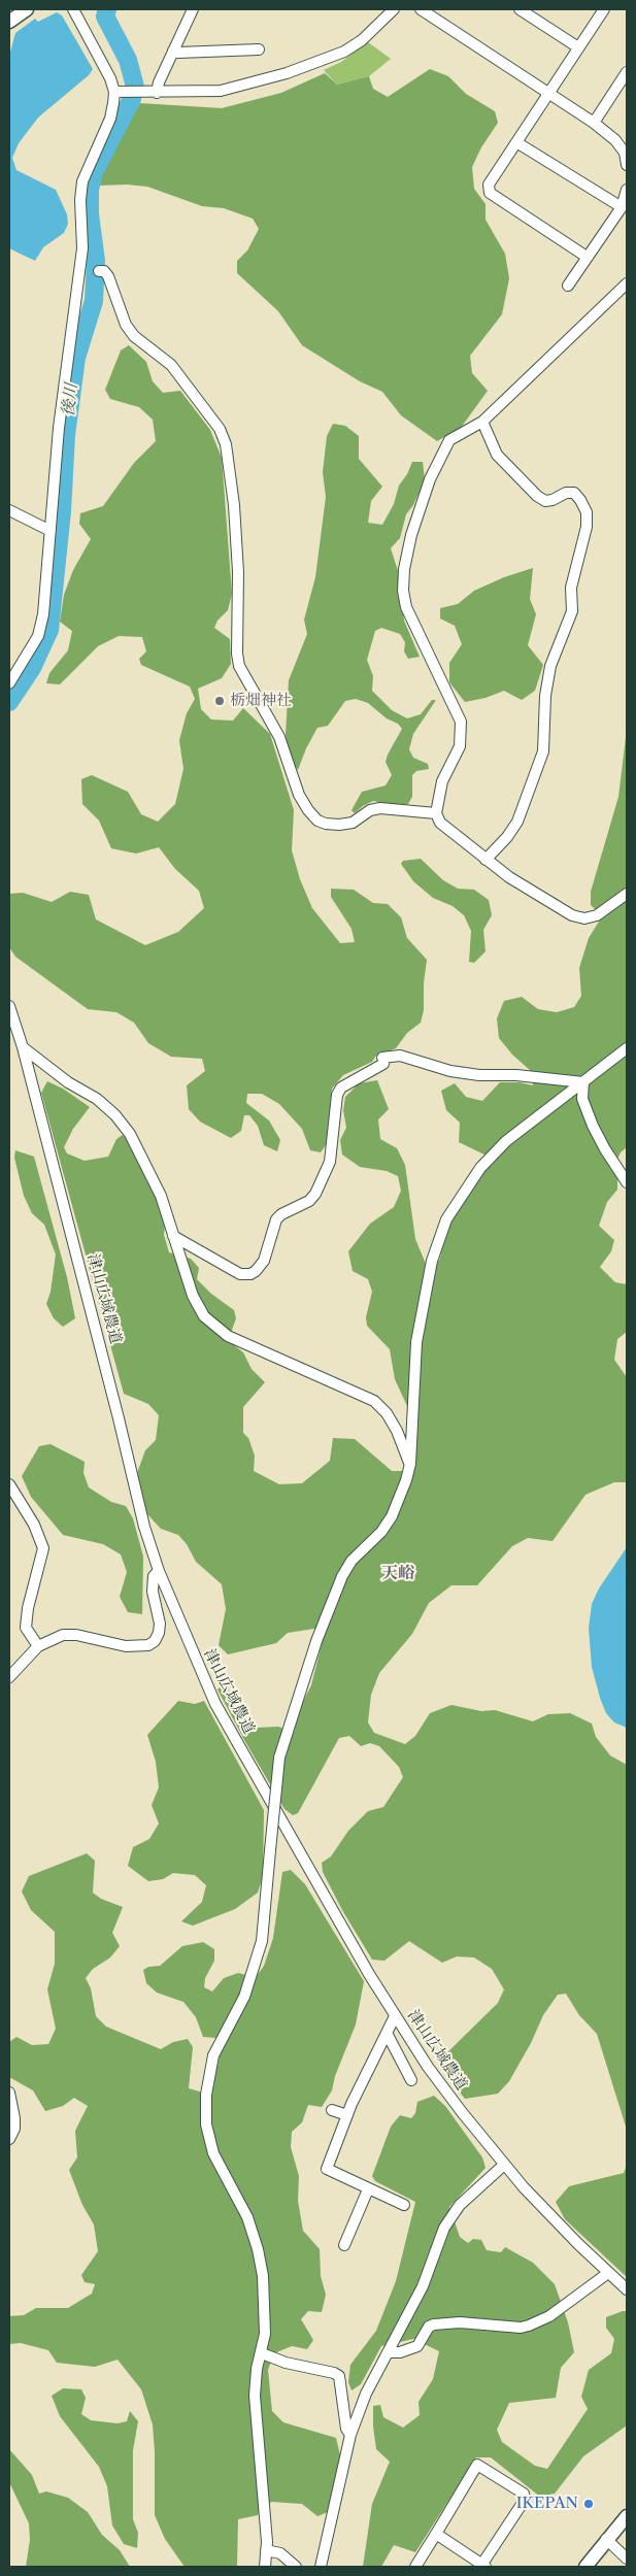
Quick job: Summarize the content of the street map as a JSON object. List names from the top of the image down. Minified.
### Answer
{"streets":{"street":["津山広域農道"]},"districts":["天峪"],"water":["後川"],"places":["栃畑神社","IKEPAN"]}
